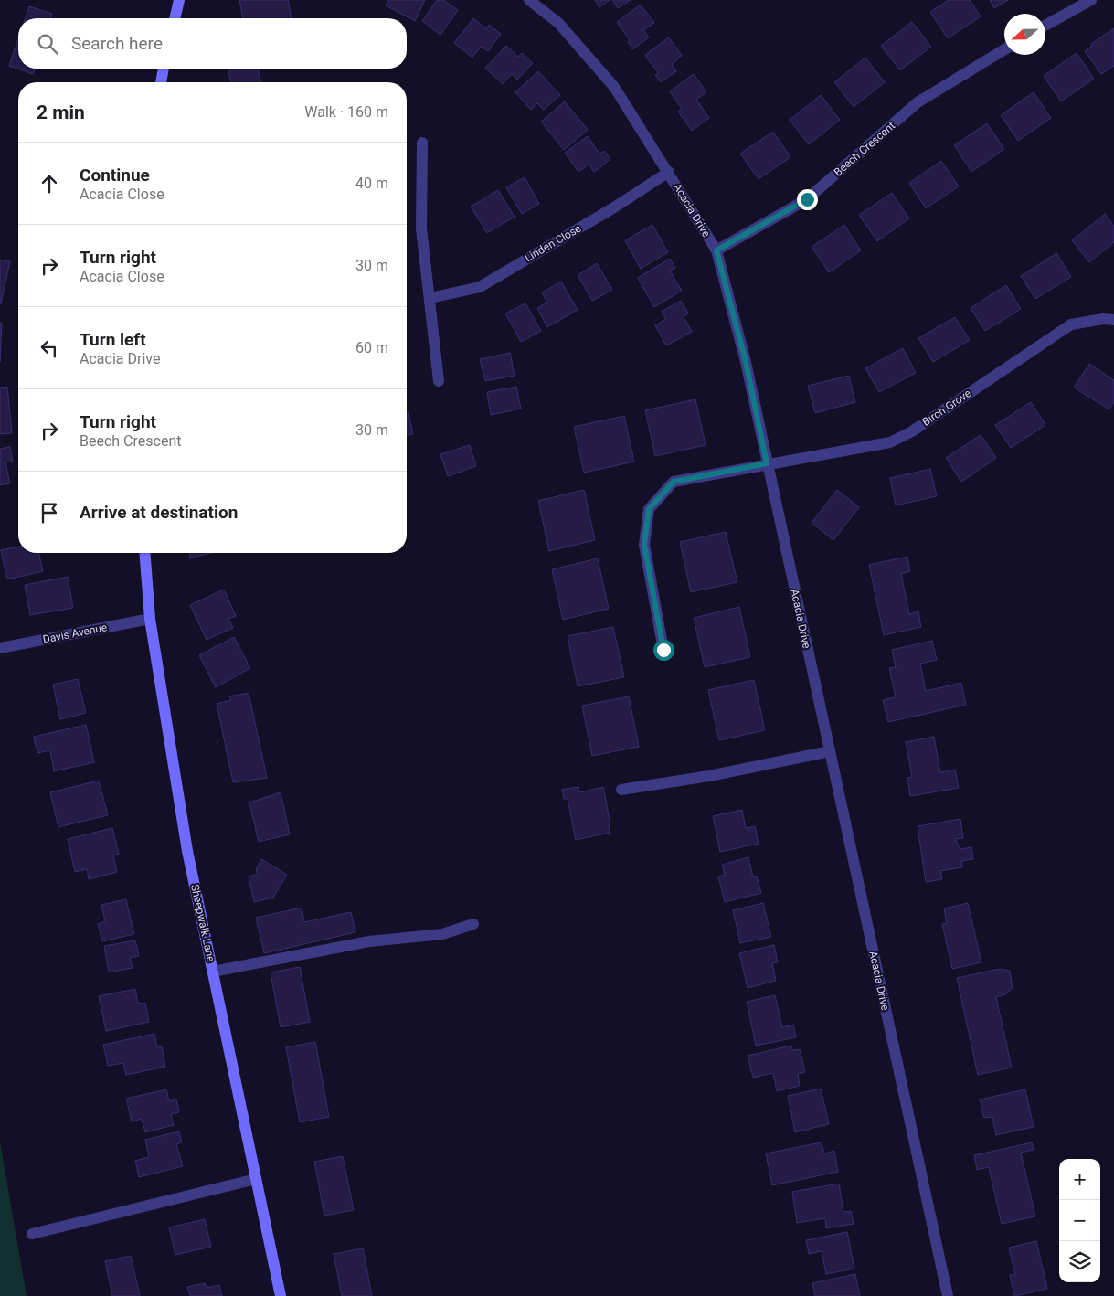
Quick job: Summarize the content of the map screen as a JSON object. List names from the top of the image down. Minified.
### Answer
{"streets":{"main road":["Sheepwalk Lane"],"street":["Beech Crescent","Acacia Drive","Linden Close","Birch Grove","Davis Avenue"]},"crossings":[["Beech Crescent","Acacia Drive"],["Acacia Drive","Linden Close"],["Acacia Drive","Birch Grove"],["Davis Avenue","Sheepwalk Lane"]],"north":"left","page":{"search":"Search here","heading":["2 min","Walk · 160 m"],"list":[["Continue","Acacia Close","40 m"],["Turn right","Acacia Close","30 m"],["Turn left","Acacia Drive","60 m"],["Turn right","Beech Crescent","30 m"],"Arrive at destination"],"map_buttons":["+","−"]}}
